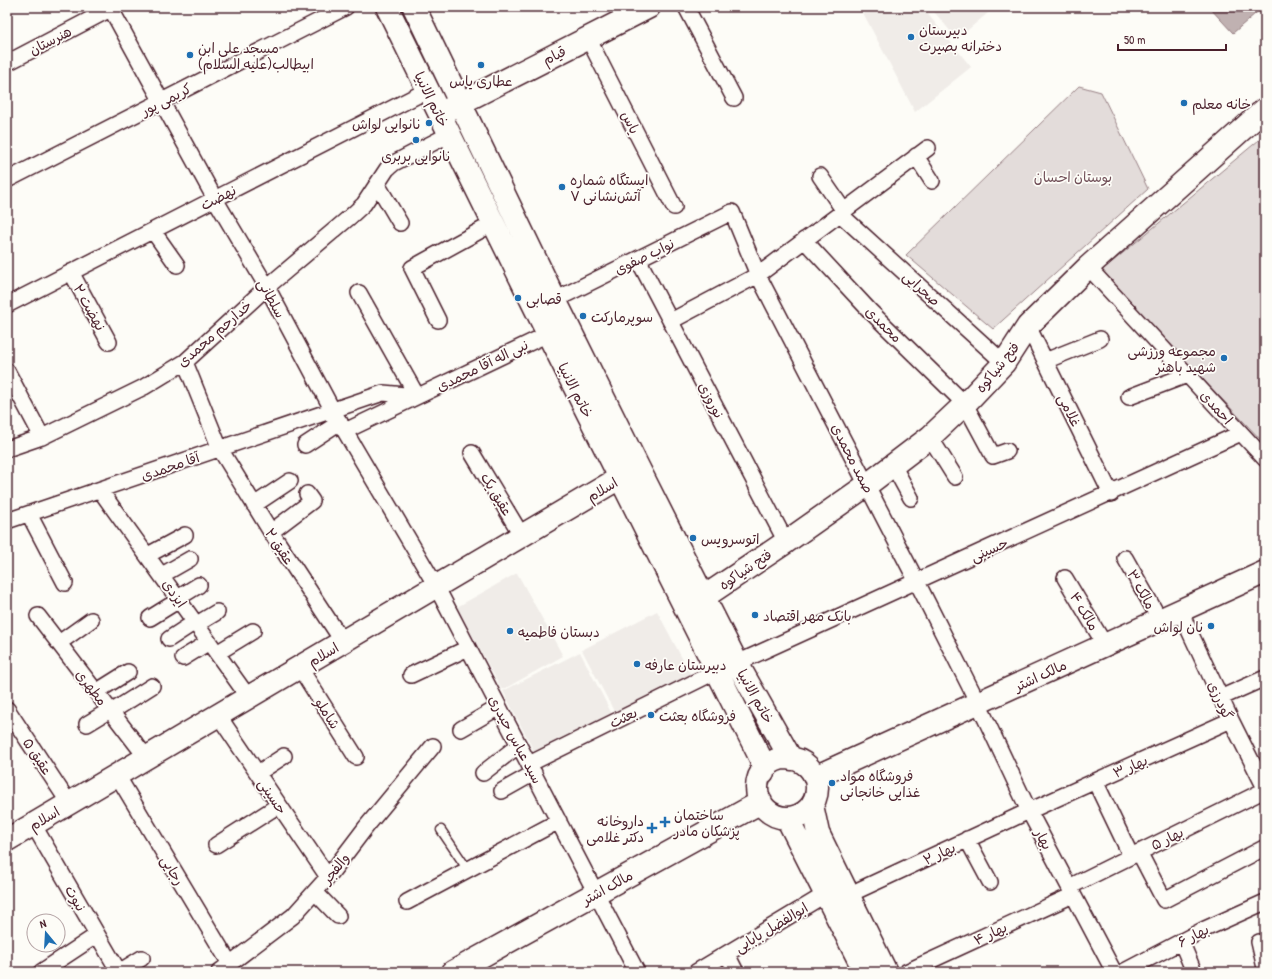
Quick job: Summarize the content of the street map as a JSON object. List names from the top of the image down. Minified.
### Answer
{"streets":{"street":["هنرستان","قیام","کریمی پور","خاتم الانبیا","یاس","نهضت","نواب صفوی","صحرایی","سلطانی","نهضت ۲","محمدی","خدارحم محمدی","نبی اله آقا محمدی","فتح شیاکوه","نوروزی","احمدی","غلامی","صمد محمدی","آقا محمدی","اسلام","عقیق یک","عقیق ۲","حسینی","مالک ۳","ایزدی","مالک ۴","مالک اشتر","مطهری","گودرزی","شاملو","بعثت","سید عباس حیدری","عقیق ۵","بهار ۳","بهار ۵","بهار","بهار ۲","والفجر","رجایی","نبوت","ابوالفضل بابایی","بهار ۴","بهار ۶"]},"crossings":[["هنرستان","سلطانی"],["قیام","خاتم الانبیا"],["قیام","یاس"],["کریمی پور","سلطانی"],["خاتم الانبیا","نهضت"],["خاتم الانبیا","نواب صفوی"],["خاتم الانبیا","خدارحم محمدی"],["خاتم الانبیا","نبی اله آقا محمدی"],["خاتم الانبیا","فتح شیاکوه"],["خاتم الانبیا","اسلام"],["خاتم الانبیا","حسینی"],["خاتم الانبیا","مالک اشتر"],["خاتم الانبیا","بعثت"],["نهضت","سلطانی"],["نهضت","نهضت ۲"],["نواب صفوی","نوروزی"],["نواب صفوی","صمد محمدی"],["صحرایی","فتح شیاکوه"],["سلطانی","خدارحم محمدی"],["سلطانی","نبی اله آقا محمدی"],["سلطانی","آقا محمدی"],["سلطانی","اسلام"],["سلطانی","سید عباس حیدری"],["محمدی","فتح شیاکوه"],["خدارحم محمدی","عقیق ۲"],["نبی اله آقا محمدی","آقا محمدی"],["فتح شیاکوه","نوروزی"],["فتح شیاکوه","احمدی"],["فتح شیاکوه","غلامی"],["فتح شیاکوه","صمد محمدی"],["احمدی","حسینی"],["غلامی","حسینی"],["صمد محمدی","حسینی"],["صمد محمدی","مالک اشتر"],["صمد محمدی","بهار"],["آقا محمدی","عقیق ۲"],["آقا محمدی","ایزدی"],["اسلام","عقیق یک"],["اسلام","عقیق ۲"],["اسلام","حسینی"],["اسلام","ایزدی"],["اسلام","مطهری"],["اسلام","شاملو"],["اسلام","سید عباس حیدری"],["اسلام","عقیق ۵"],["اسلام","رجایی"],["اسلام","نبوت"],["حسینی","والفجر"],["مالک ۳","مالک اشتر"],["مالک ۴","مالک اشتر"],["مالک اشتر","گودرزی"],["مالک اشتر","سید عباس حیدری"],["مالک اشتر","بهار"],["گودرزی","بهار ۳"],["گودرزی","بهار ۵"],["بعثت","سید عباس حیدری"],["بهار ۳","بهار"],["بهار ۳","بهار ۲"],["بهار ۵","بهار"],["بهار ۵","بهار ۴"],["بهار","بهار ۲"],["بهار","بهار ۴"],["والفجر","رجایی"]],"parks":["بوستان احسان"],"places":{"other":["دبیرستان دخترانه بصیرت","مسجد علی ابن ابیطالب(علیه السلام)","عطاری یاس","خانه معلم","نانوایی لواش","نانوایی بربری","ایستگاه شماره ۷ آتش‌نشانی","قصابی","سوپرمارکت","مجموعه ورزشی شهید باهنر","اتوسرویس","بانک مهر اقتصاد","نان لواش","دبستان فاطمیه","دبیرستان عارفه","فروشگاه بعثت","فروشگاه مواد غذایی خانجانی"],"health":["ساختمان پزشکان مادر","داروخانه دکتر غلامی"]},"scale_bar":"50 m","north":"top"}
